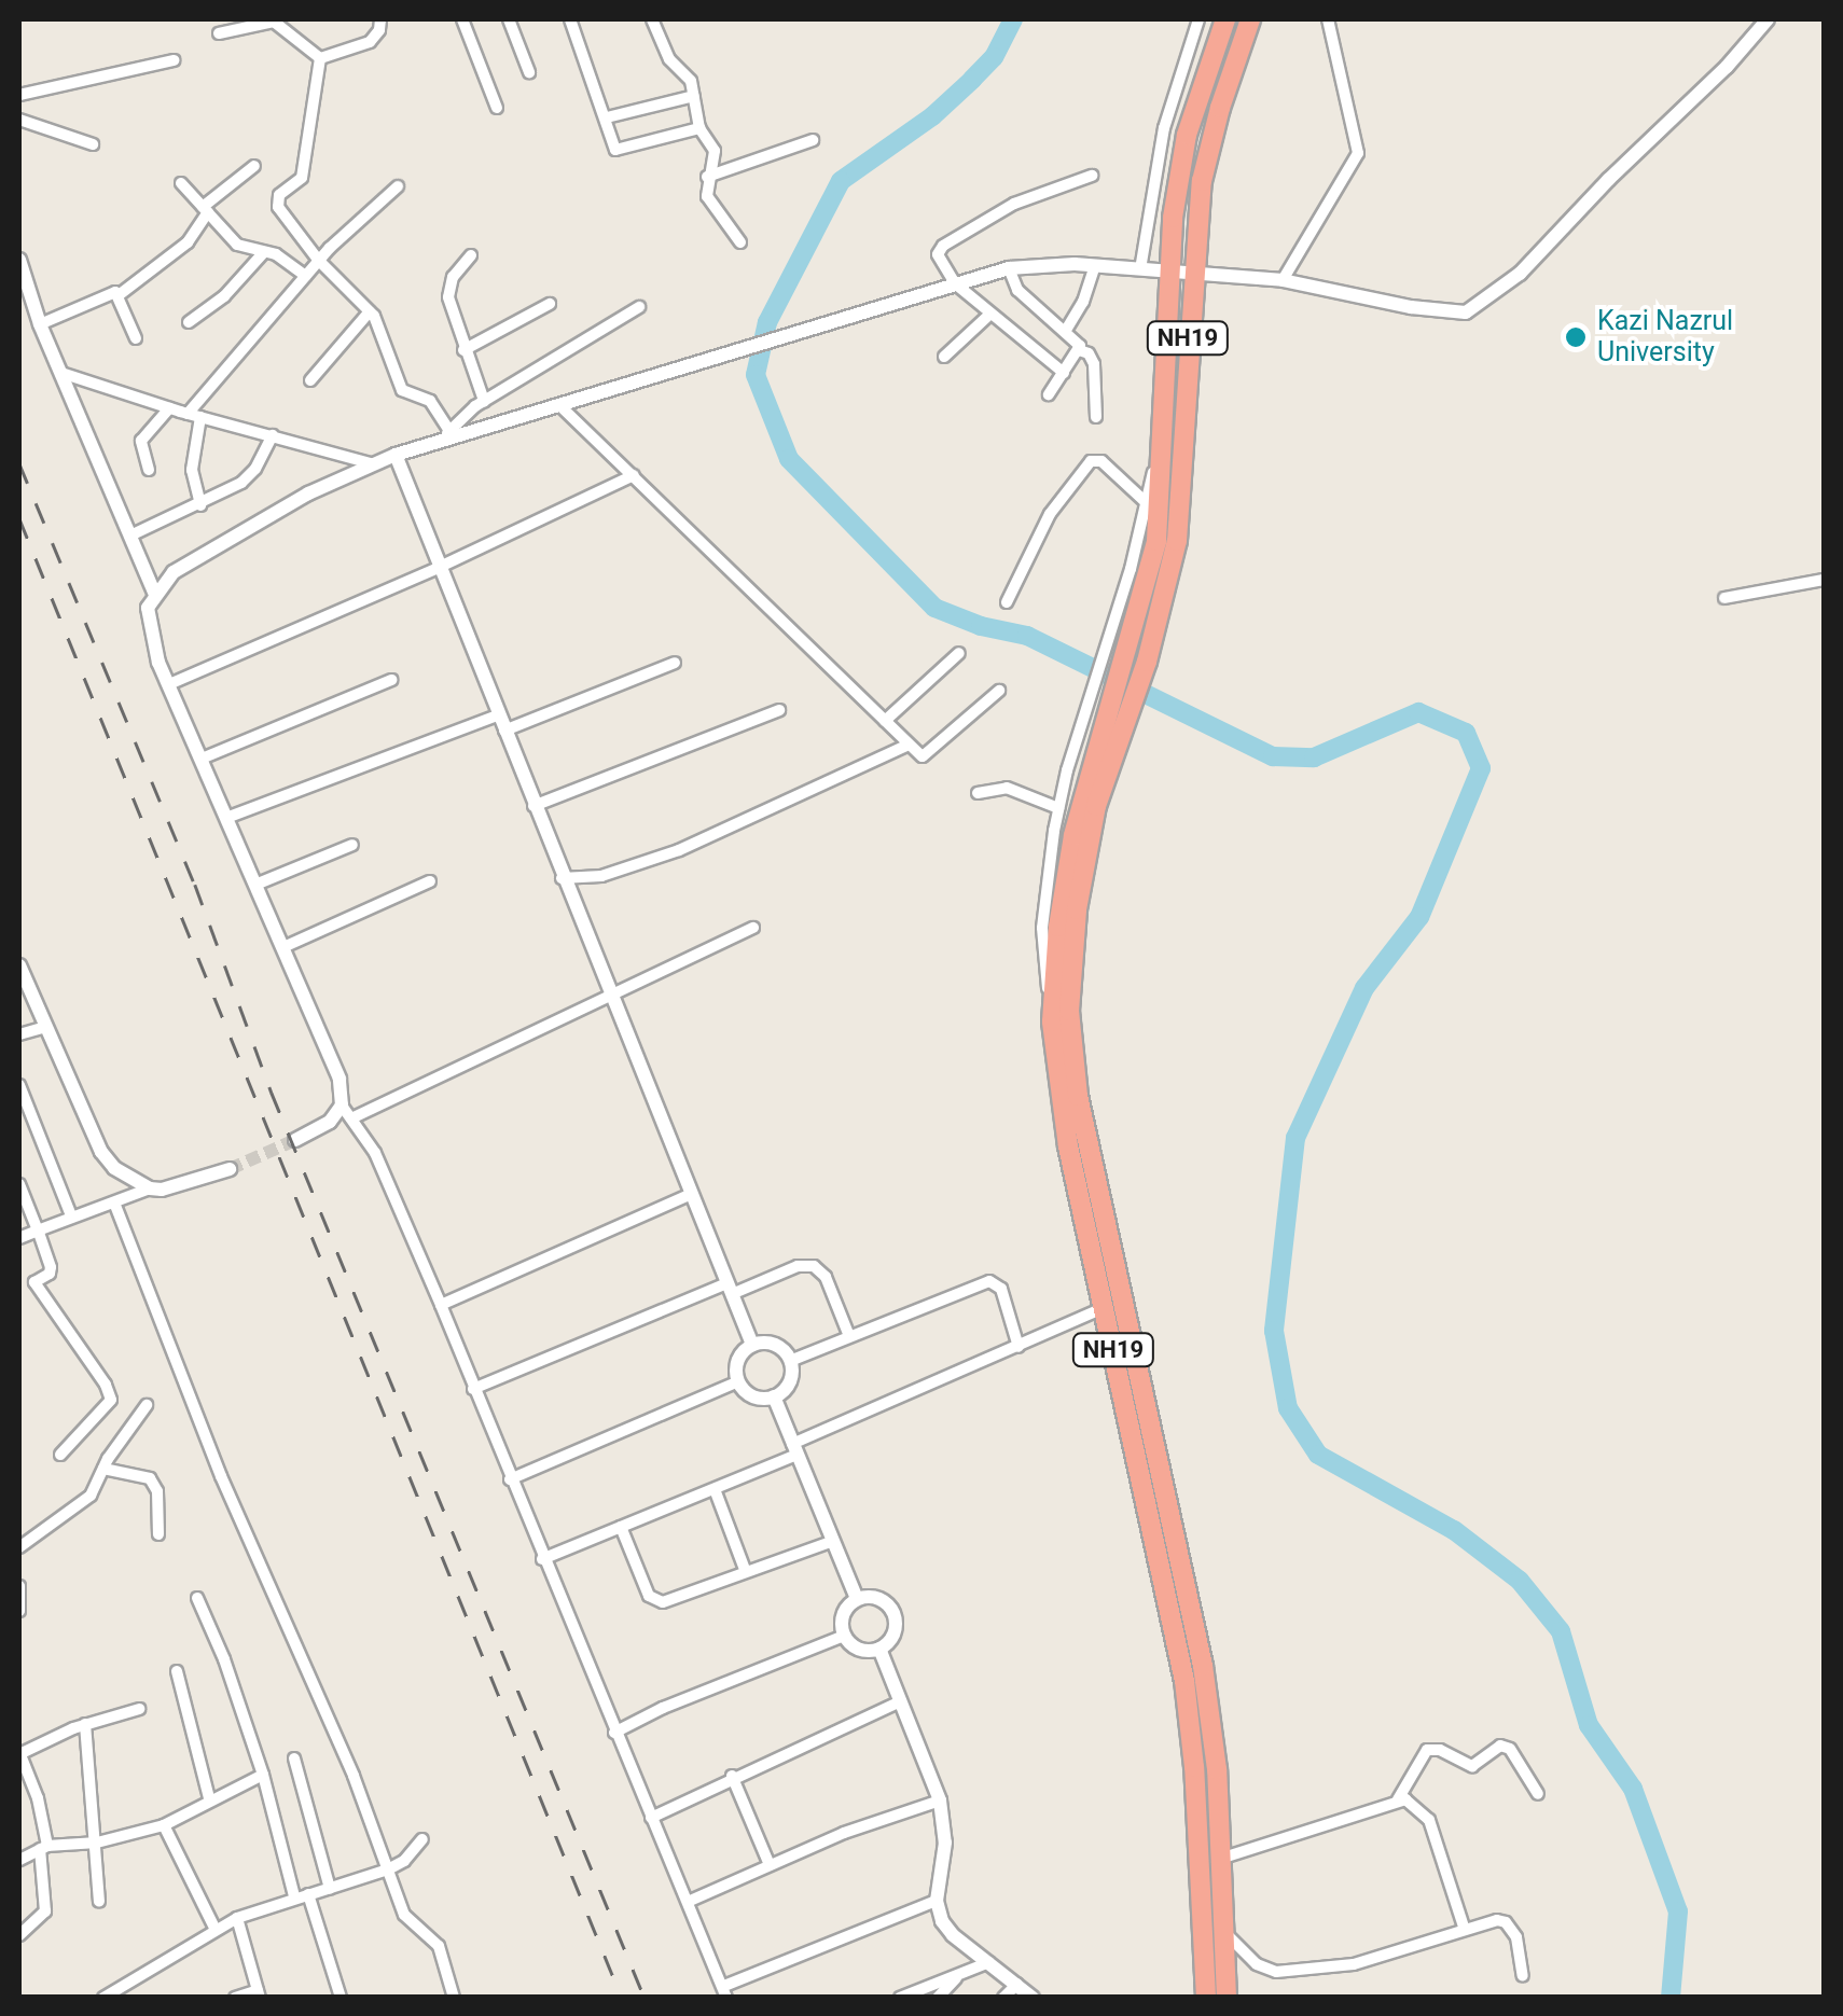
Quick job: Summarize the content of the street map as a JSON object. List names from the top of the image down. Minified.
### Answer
{"streets":{"highway":["NH19"]},"places":["Kazi Nazrul University"]}
